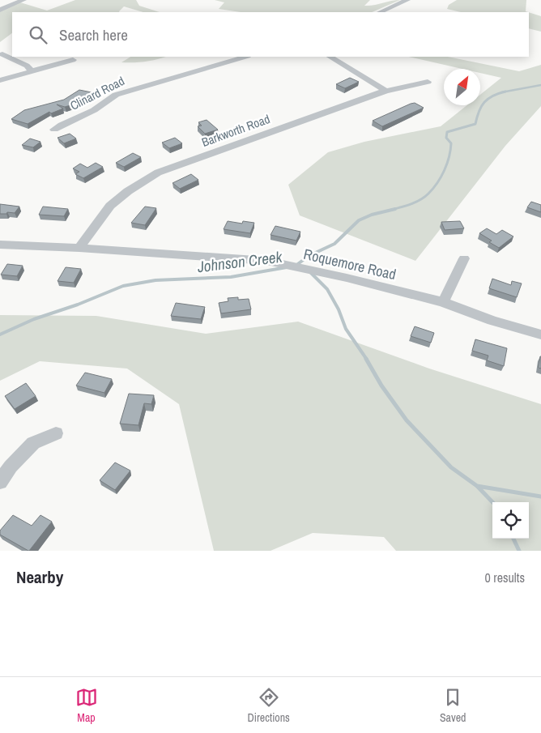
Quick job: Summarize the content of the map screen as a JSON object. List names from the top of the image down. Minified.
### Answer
{"streets":{"street":["Clinard Road","Barkworth Road","Roquemore Road"]},"crossings":[["Barkworth Road","Roquemore Road"]],"water":["Johnson Creek"],"north":"top right","page":{"search":"Search here","heading":["Nearby","0 results"],"nav":["Map","Directions","Saved"]}}
